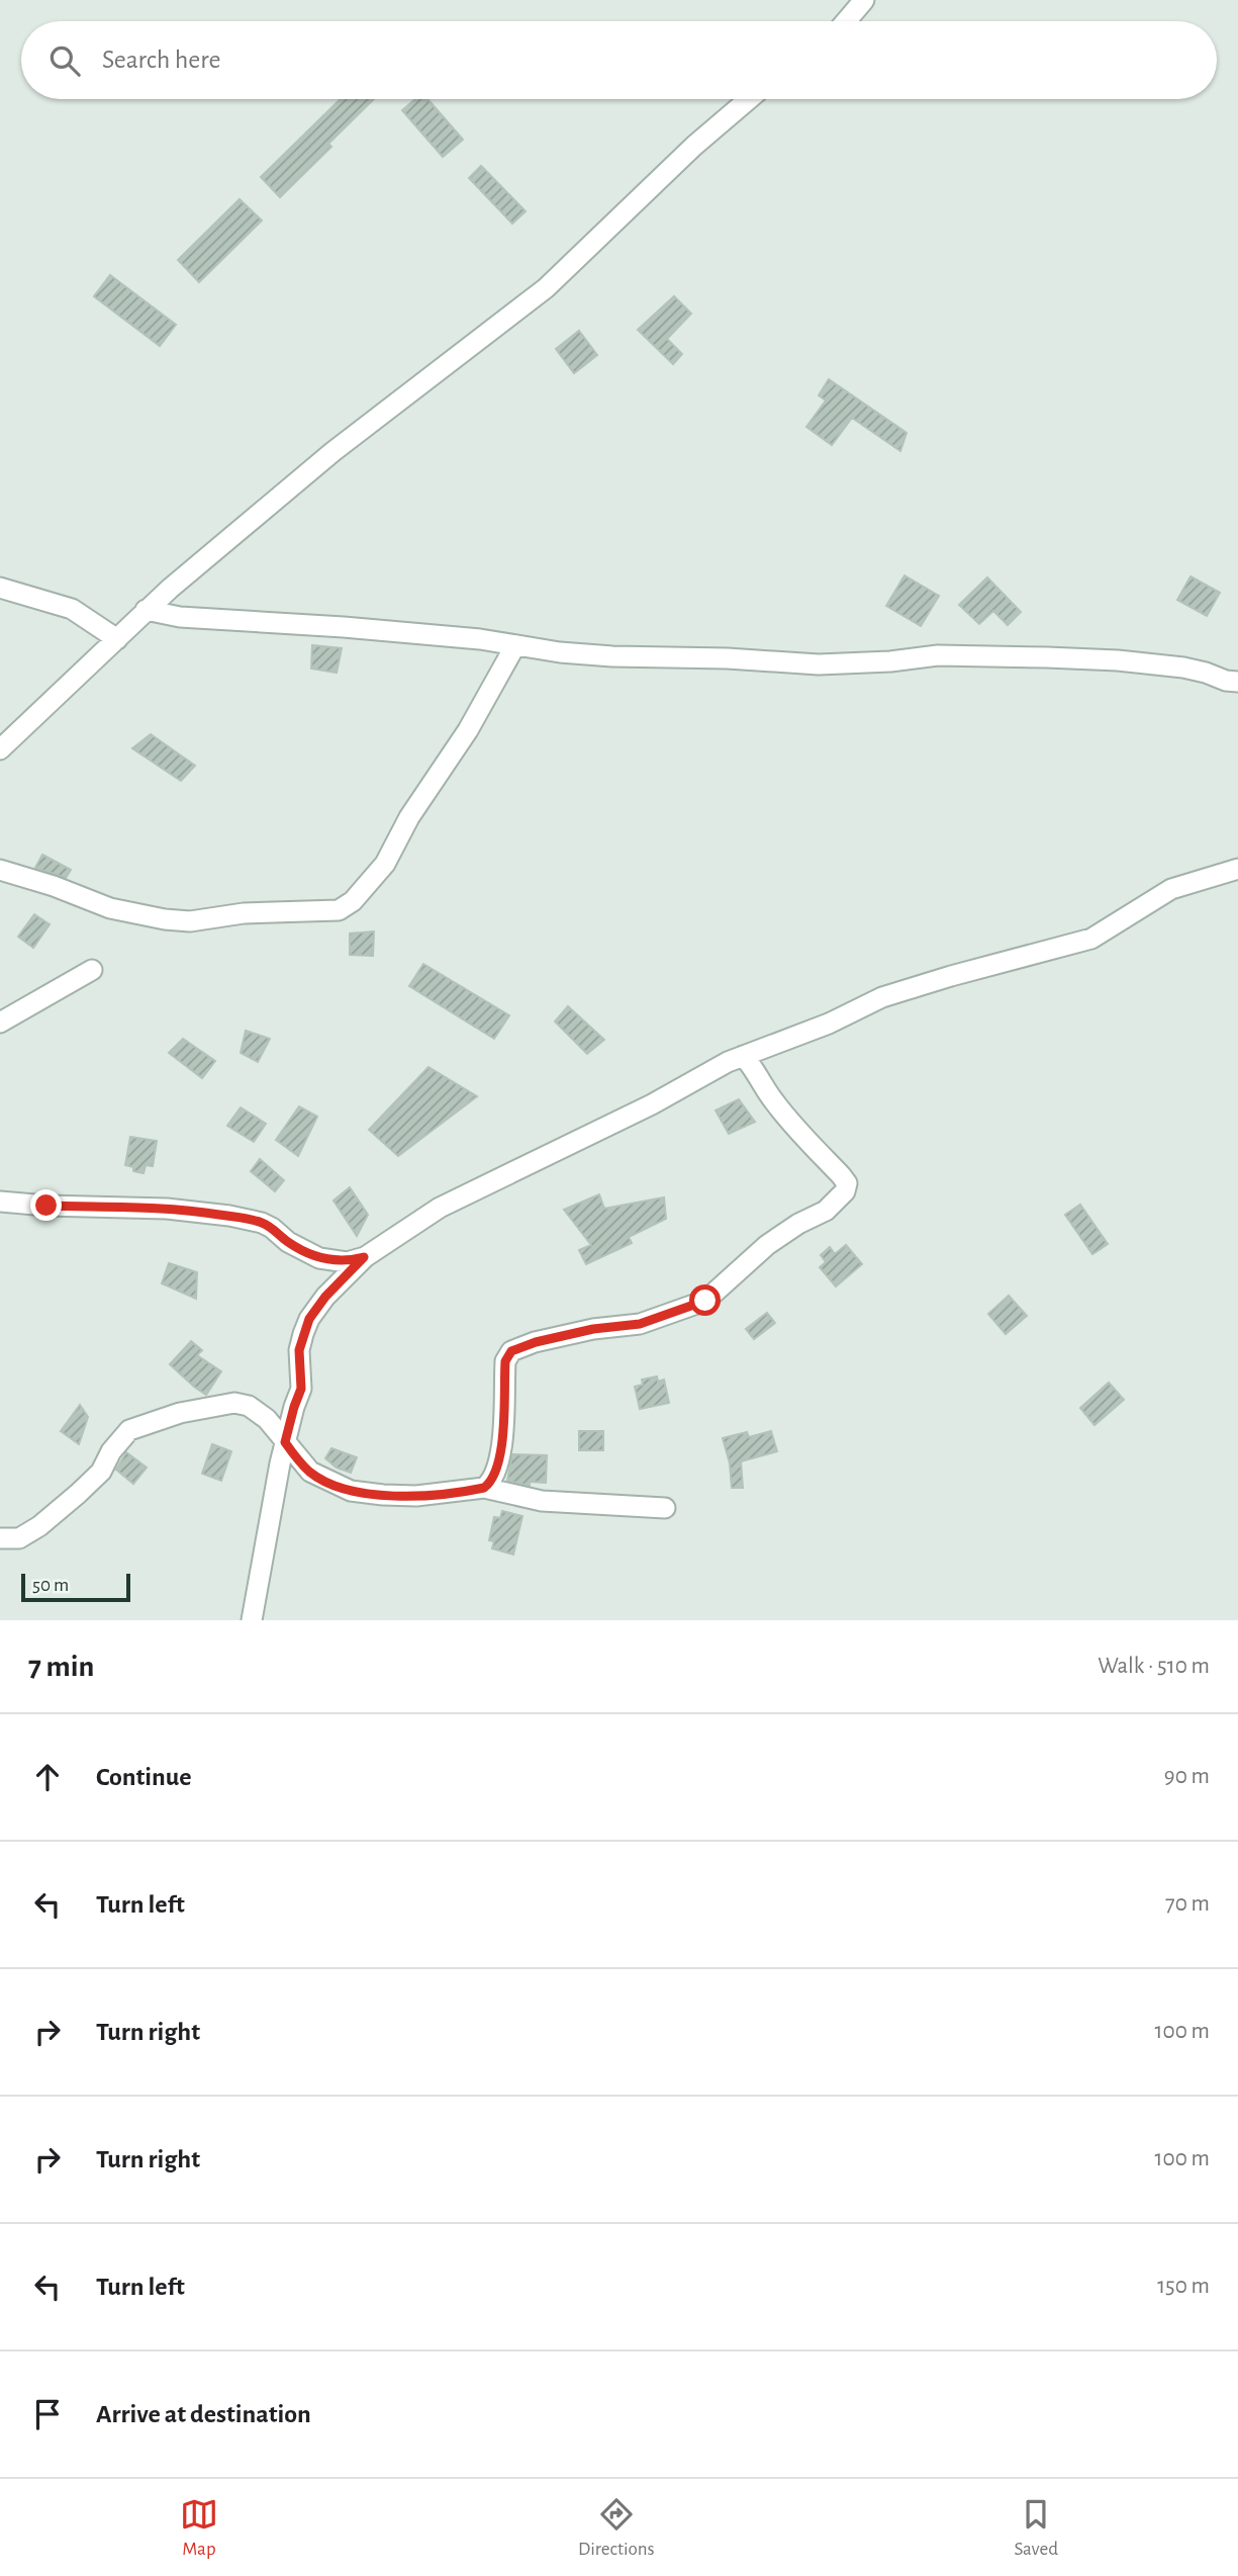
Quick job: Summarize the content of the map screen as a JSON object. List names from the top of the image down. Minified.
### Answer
{"scale_bar":"50 m","page":{"search":"Search here","scale":"50 m","heading":["7 min","Walk · 510 m"],"list":[["Continue","90 m"],["Turn left","70 m"],["Turn right","100 m"],["Turn right","100 m"],["Turn left","150 m"],"Arrive at destination"],"nav":["Map","Directions","Saved"]}}
